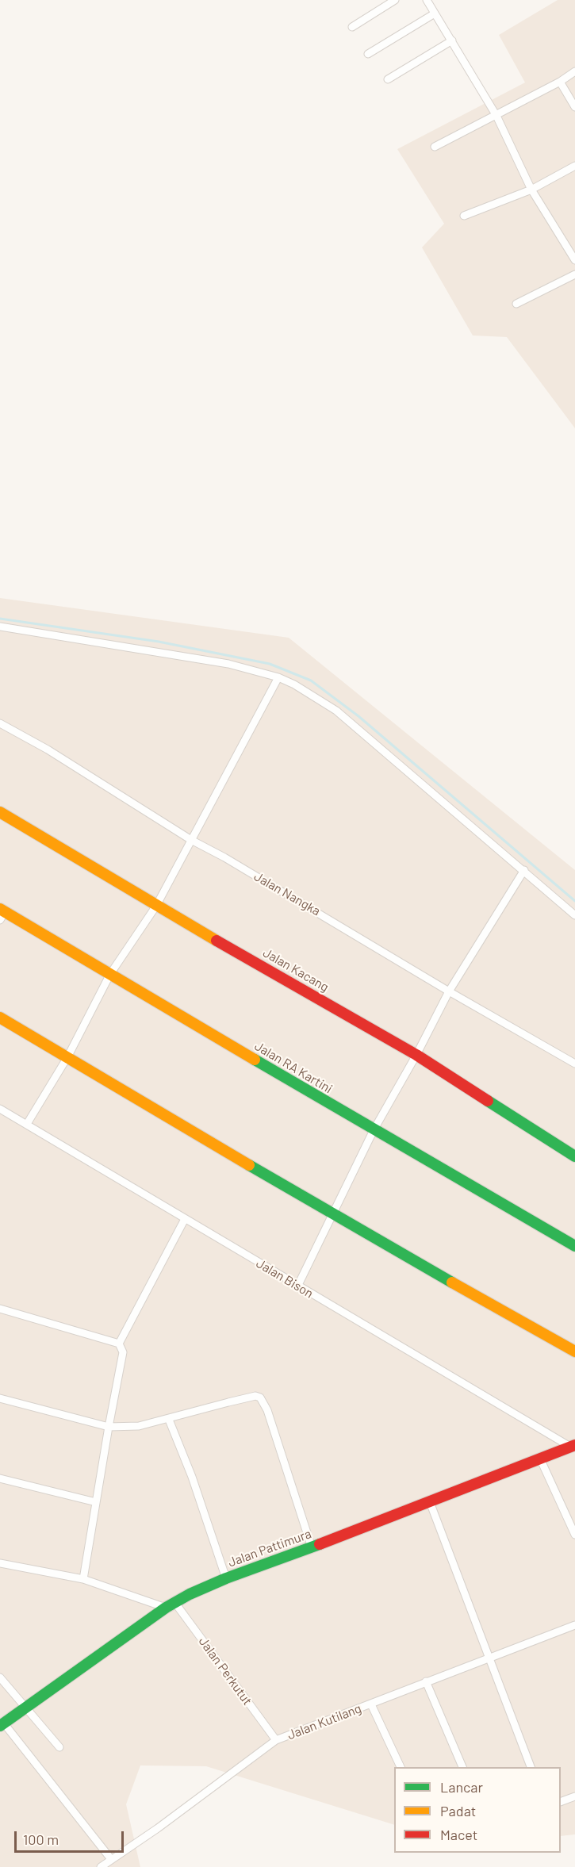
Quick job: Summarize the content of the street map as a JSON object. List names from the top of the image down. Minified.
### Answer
{"streets":{"street":["Jalan Nangka","Jalan Kacang","Jalan RA Kartini","Jalan Bison","Jalan Pattimura","Jalan Perkutut","Jalan Kutilang"]},"crossings":[["Jalan Bison","Jalan Pattimura"],["Jalan Pattimura","Jalan Perkutut"],["Jalan Perkutut","Jalan Kutilang"]],"legend":["Lancar","Padat","Macet"],"scale_bar":"100 m"}
